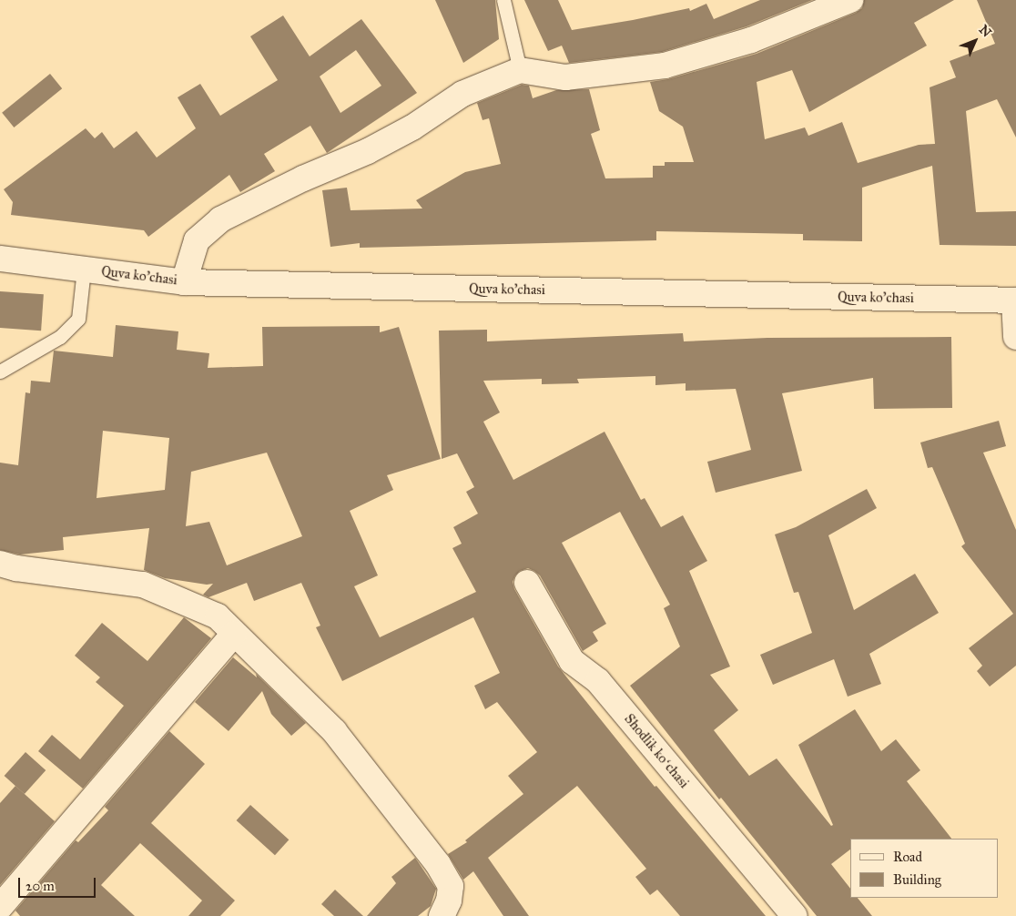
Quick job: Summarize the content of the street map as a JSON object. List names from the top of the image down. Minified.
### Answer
{"streets":{"street":["Quva ko'chasi","Shodlik koʻchasi"]},"legend":["Road","Building"],"scale_bar":"20 m","north":"top right"}
